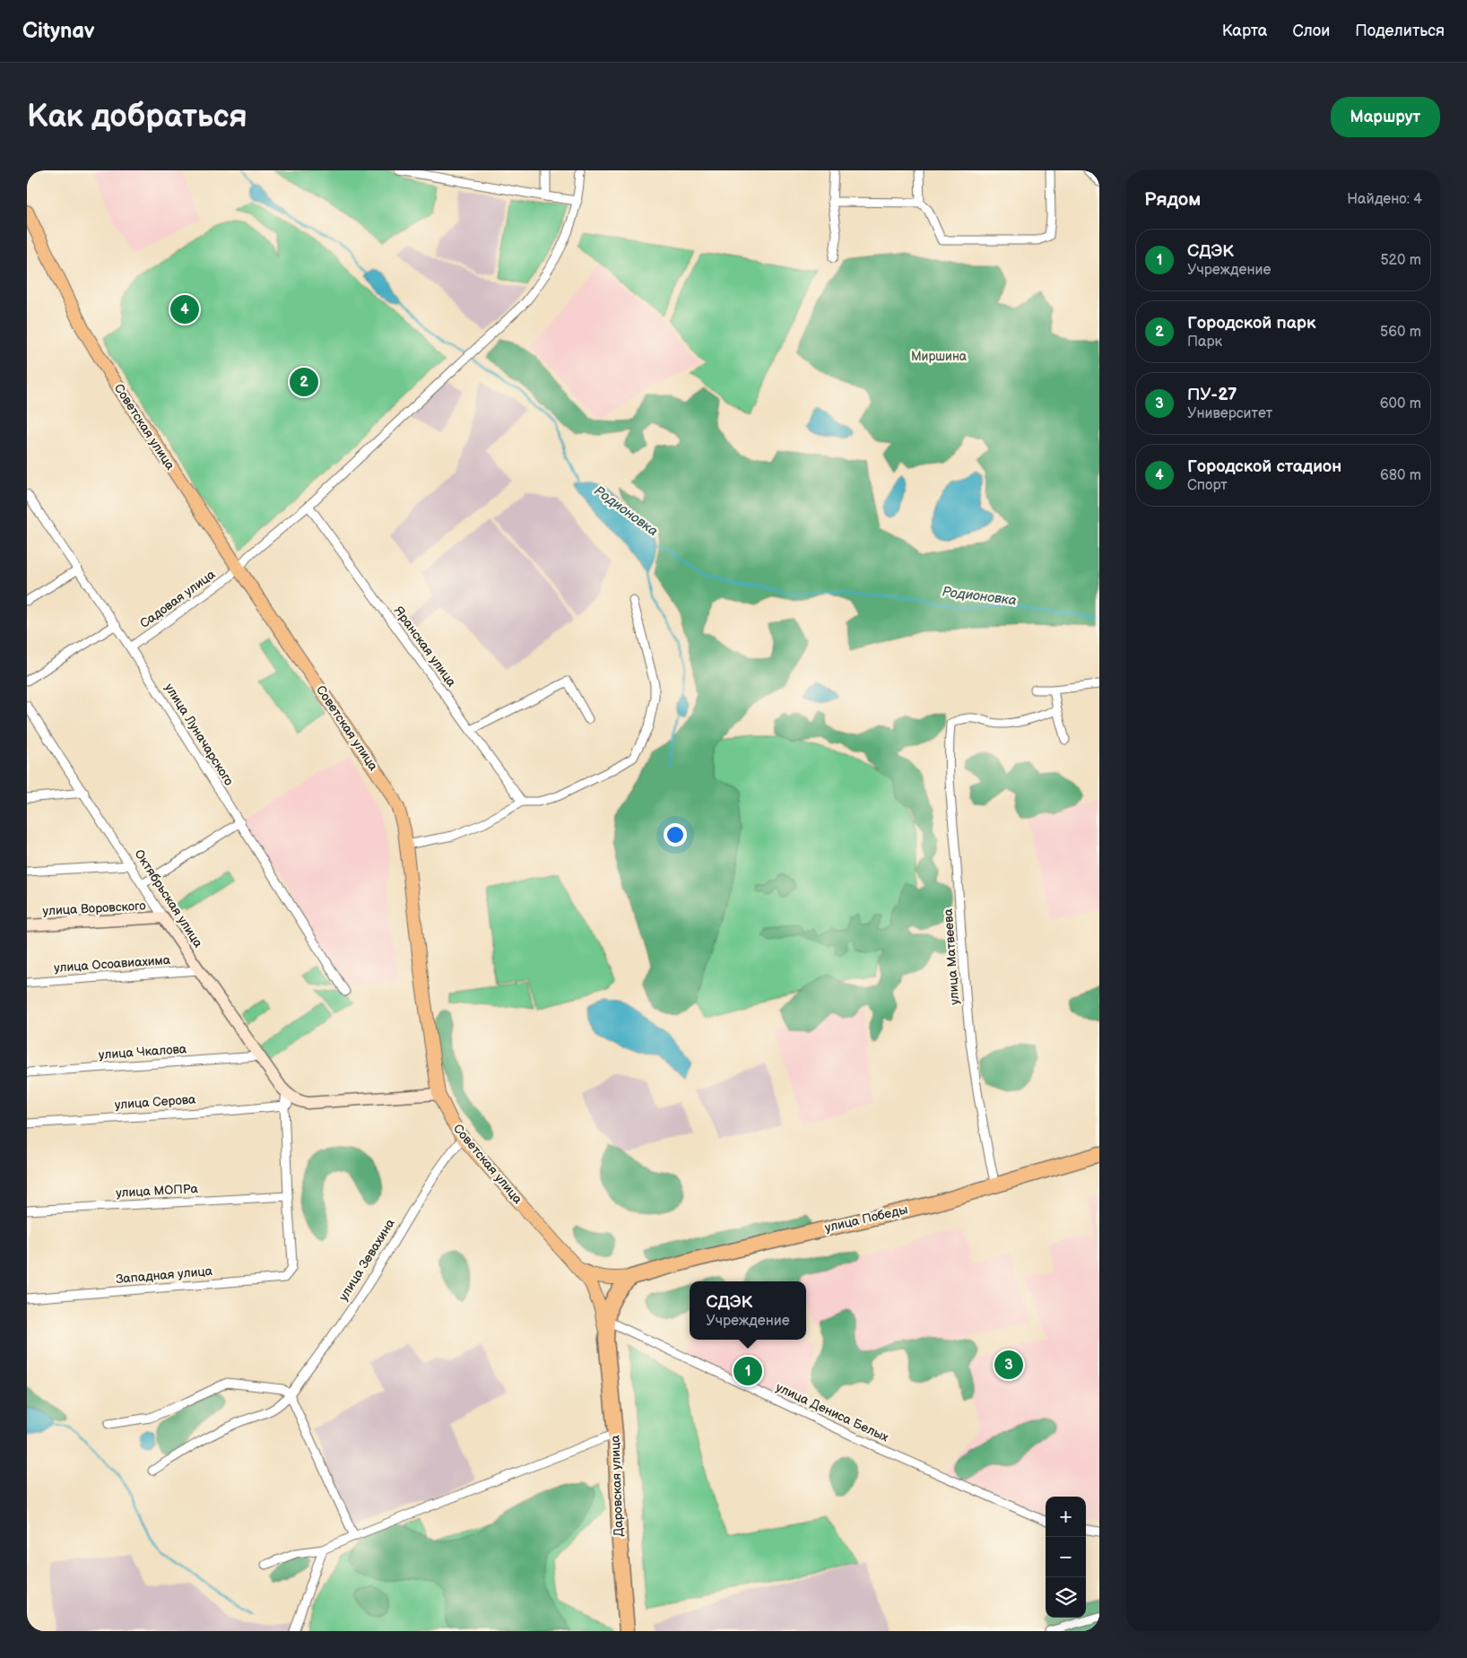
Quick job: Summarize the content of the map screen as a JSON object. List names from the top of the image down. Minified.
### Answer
{"streets":{"highway":["улица Победы","Даровская улица"],"main road":["Советская улица"],"street":["Садовая улица","Яранская улица","улица Луначарского","Октябрьская улица","улица Воровского","улица Матвеева","улица Осоавиахима","улица Чкалова","улица Серова","улица МОПРа","улица Зевахина","Западная улица","улица Дениса Белых"]},"crossings":[["Советская улица","Садовая улица"],["Советская улица","улица Победы"],["Советская улица","улица Зевахина"],["Советская улица","Даровская улица"],["Садовая улица","Яранская улица"],["Садовая улица","улица Луначарского"],["Октябрьская улица","улица Воровского"],["Октябрьская улица","улица Осоавиахима"],["Октябрьская улица","улица Чкалова"],["улица Матвеева","улица Победы"],["улица МОПРа","Западная улица"],["улица Победы","Даровская улица"],["улица Дениса Белых","Даровская улица"]],"water":["Родионовка"],"parks":["Миршина"],"page":{"header":"Citynav","nav":["Карта","Слои","Поделиться"],"buttons":"Маршрут","title":"Как добраться","heading":["Рядом","Найдено: 4"],"list":[{"mark":"1","name":"СДЭК","note":"Учреждение","value":"520 m"},{"mark":"2","name":"Городской парк","note":"Парк","value":"560 m"},{"mark":"3","name":"ПУ-27","note":"Университет","value":"600 m"},{"mark":"4","name":"Городской стадион","note":"Спорт","value":"680 m"}],"pins":["4","2","3","1"],"popup":["СДЭК","Учреждение"],"map_buttons":["+","−"]}}
